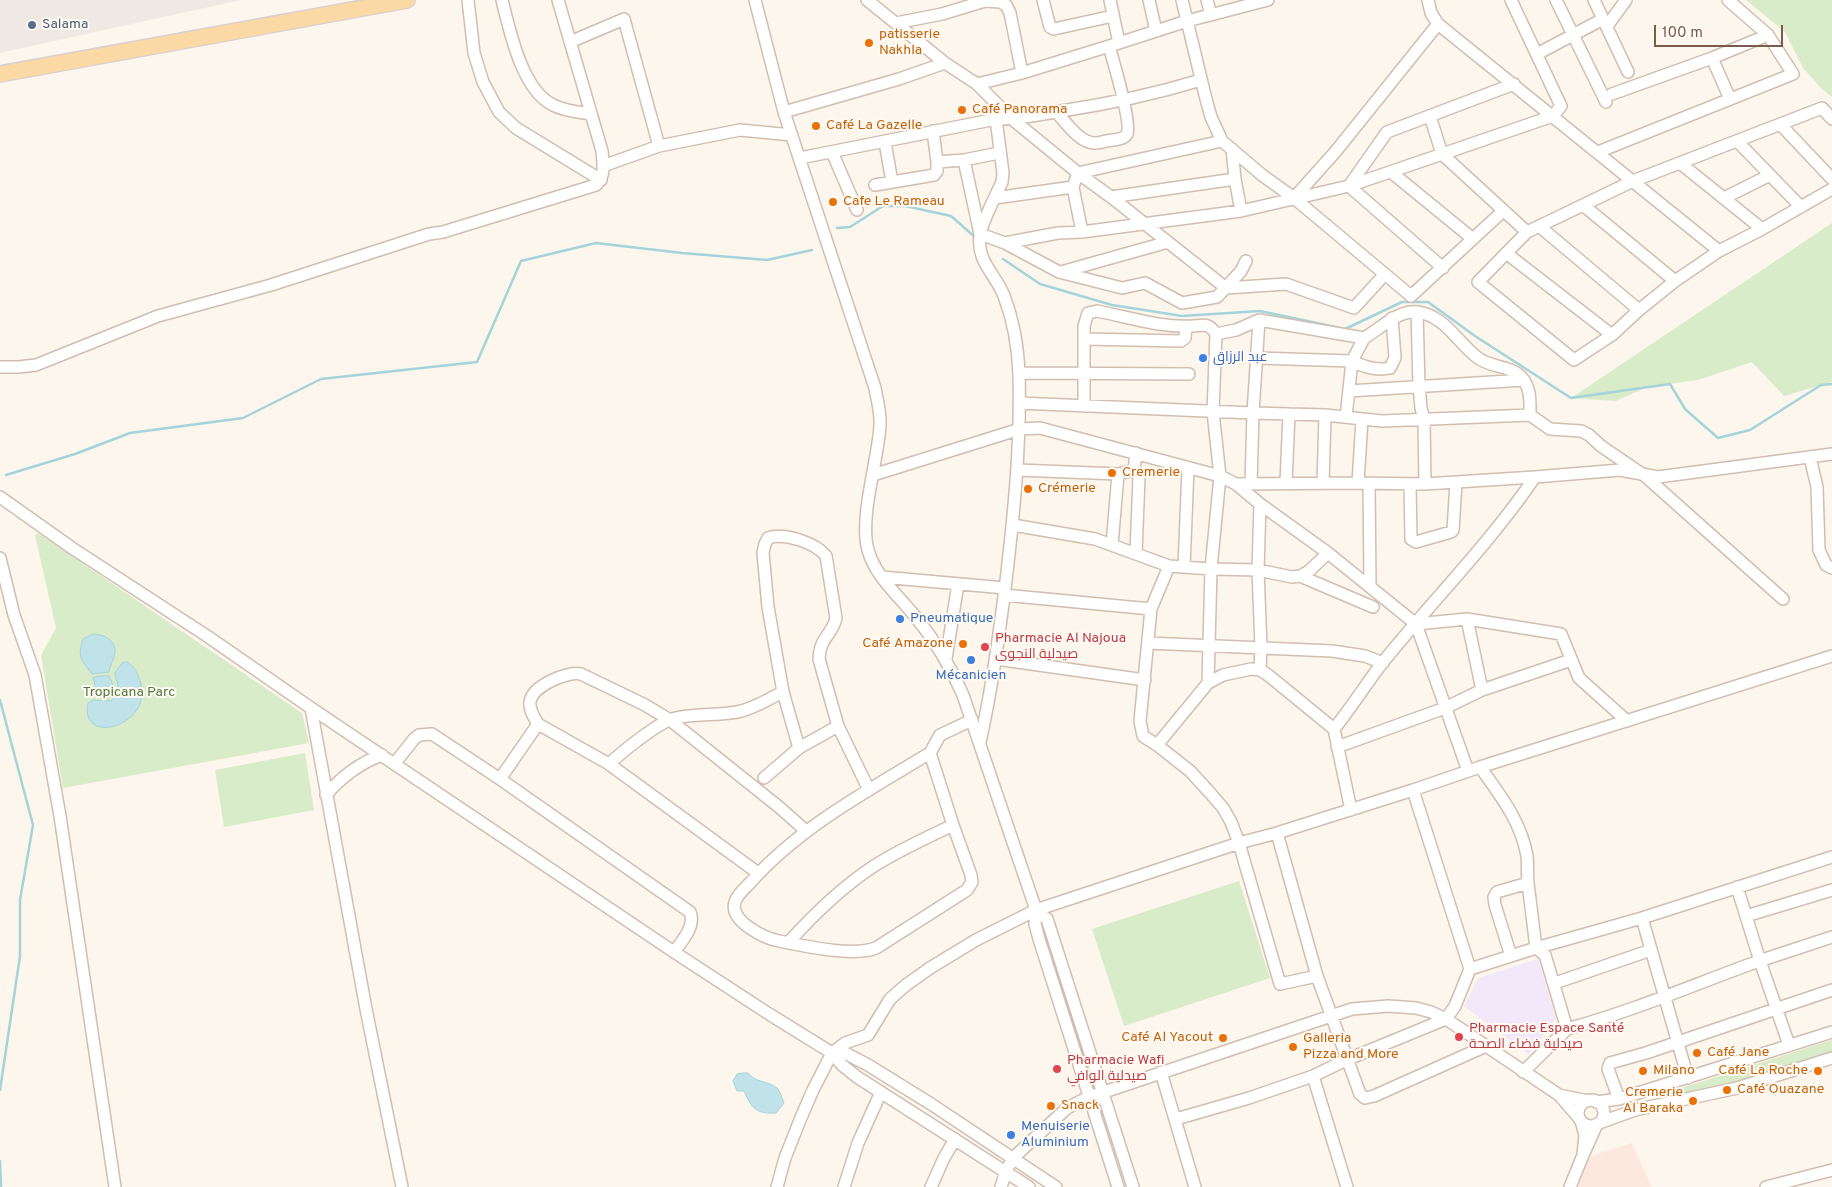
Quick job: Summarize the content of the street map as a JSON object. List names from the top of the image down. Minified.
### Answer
{"parks":["Tropicana Parc"],"places":["Salama","patisserie Nakhla","Café Panorama","Café La Gazelle","Cafe Le Rameau","عبد الرزاق","Cremerie","Crémerie","Pneumatique","Café Amazone","Pharmacie Al Najoua صيدلية النجوى","Mécanicien","Pharmacie Espace Santé صيدلية فضاء الصحة","Café Al Yacout","Galleria Pizza and More","Café Jane","Pharmacie Wafi صيدلية الوافي","Milano","Café La Roche","Café Ouazane","Cremerie Al Baraka","Snack","Menuiserie Aluminium"],"scale_bar":"100 m"}
